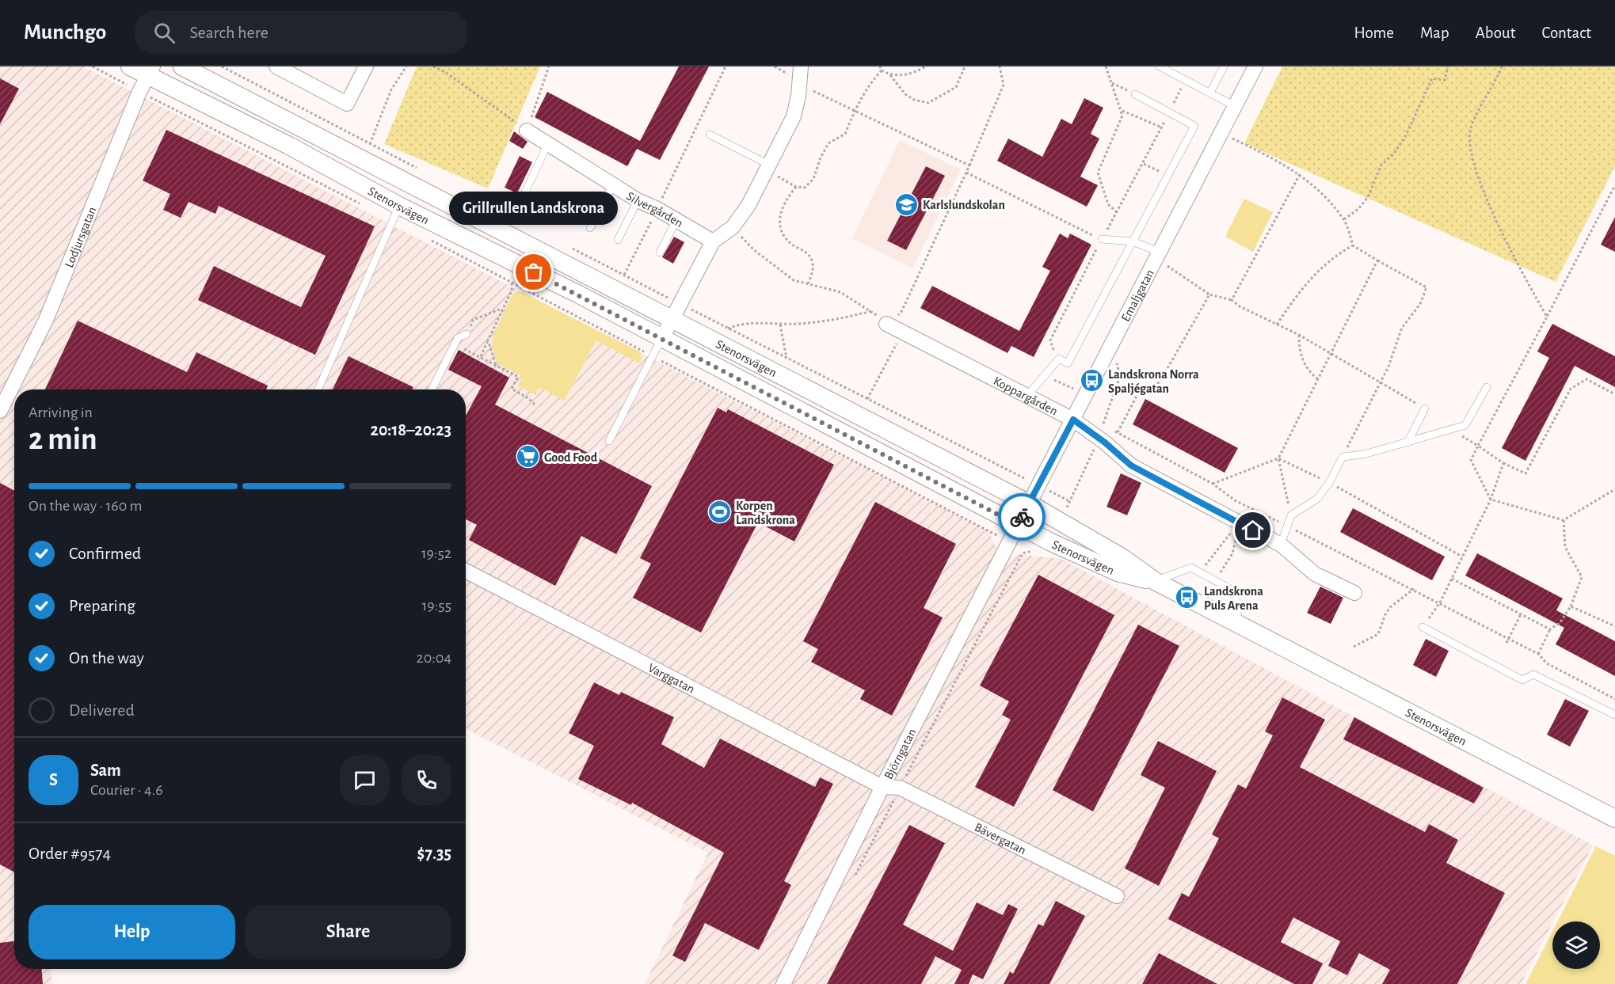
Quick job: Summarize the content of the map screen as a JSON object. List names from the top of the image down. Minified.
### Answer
{"streets":{"street":["Stenorsvägen","Silvergården","Lodjursgatan","Emaljgatan","Koppargården","Varggatan","Björngatan","Bävergatan"]},"crossings":[["Stenorsvägen","Lodjursgatan"],["Stenorsvägen","Emaljgatan"],["Stenorsvägen","Björngatan"],["Emaljgatan","Koppargården"],["Emaljgatan","Björngatan"],["Varggatan","Björngatan"],["Varggatan","Bävergatan"],["Björngatan","Bävergatan"]],"places":{"school or university":["Karlslundskolan"],"other":["Grillrullen Landskrona"],"bus stop":["Landskrona Norra Spaljégatan","Landskrona Puls Arena"],"supermarket":["Good Food"],"sports":["Korpen Landskrona"]},"page":{"header":"Munchgo","search":"Search here","nav":["Home","Map","About","Contact"],"bubble":"Grillrullen Landskrona","heading":["2 min","Arriving in","20:18–20:23"],"panel":["Sam","Courier · 4.6","Order #9574","$7.35"],"bar":"On the way · 160 m","list":[["Confirmed","19:52"],["Preparing","19:55"],["On the way","20:04"],"Delivered"],"round":"S","buttons":["Help","Share"]}}
